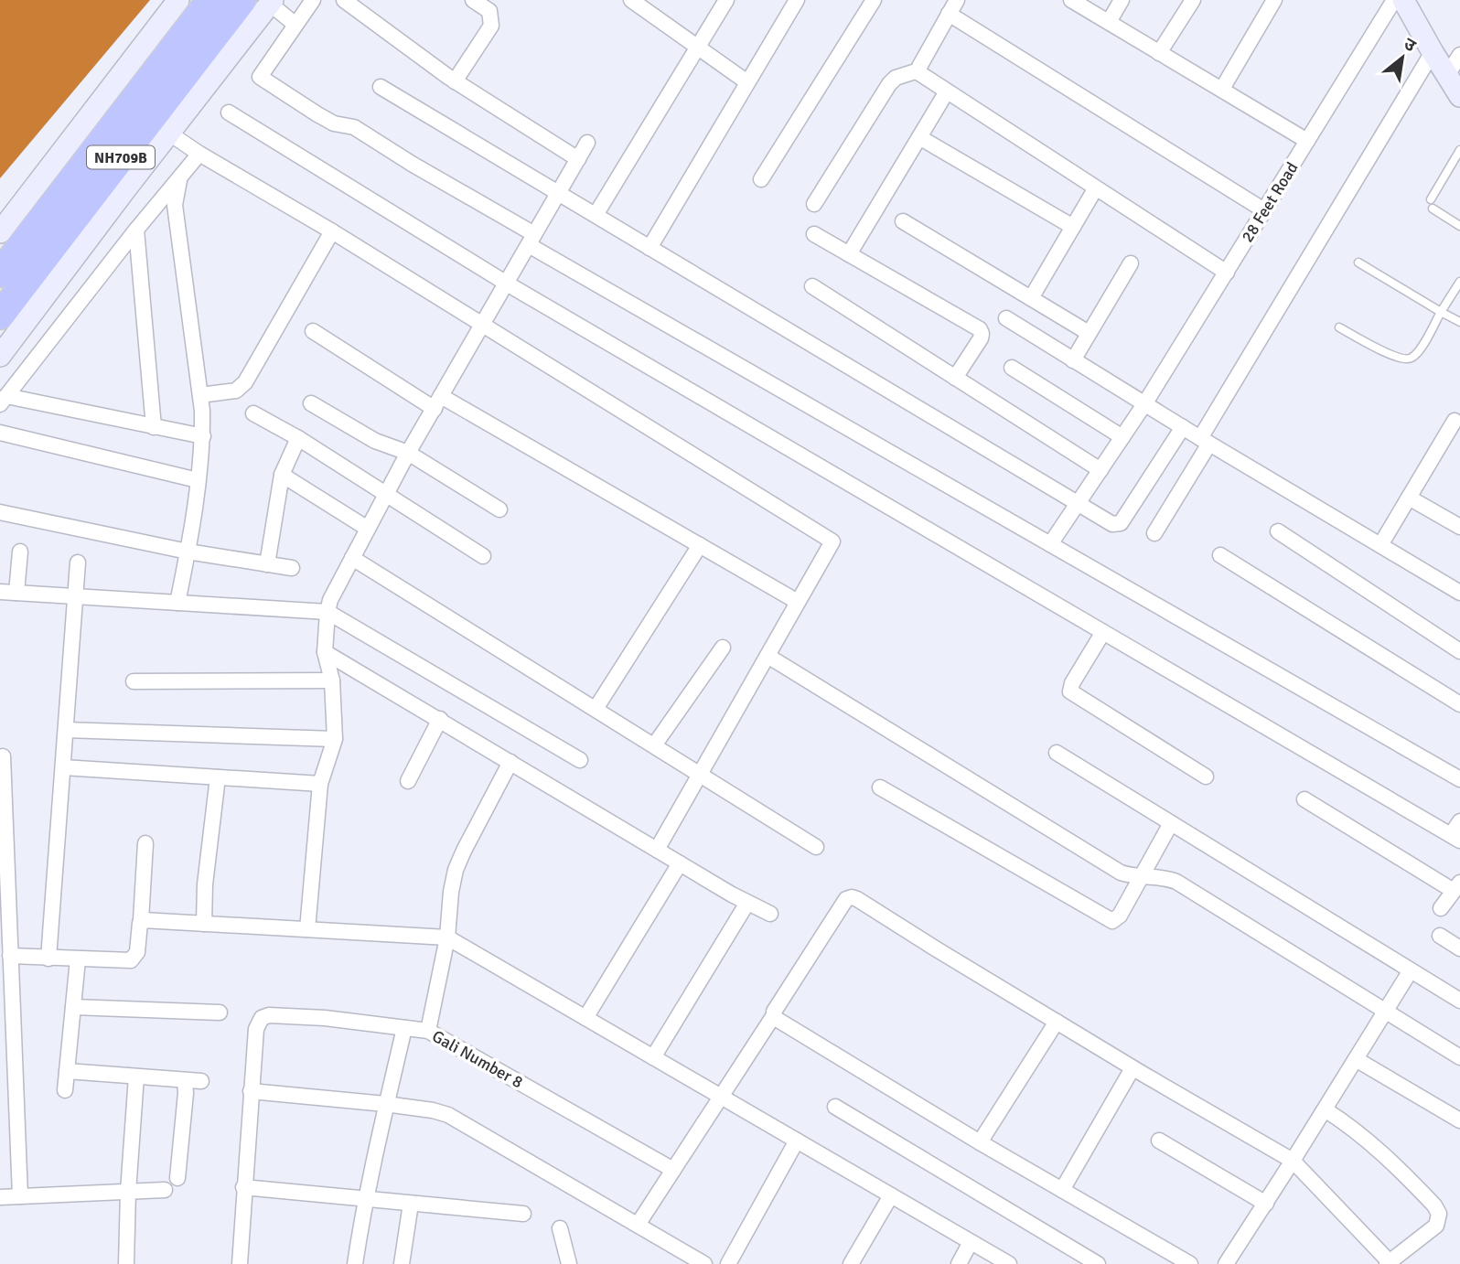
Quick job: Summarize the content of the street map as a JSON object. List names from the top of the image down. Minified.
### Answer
{"streets":{"highway":["NH709B"],"street":["28 Feet Road","Gali Number 8"]},"north":"top right"}
